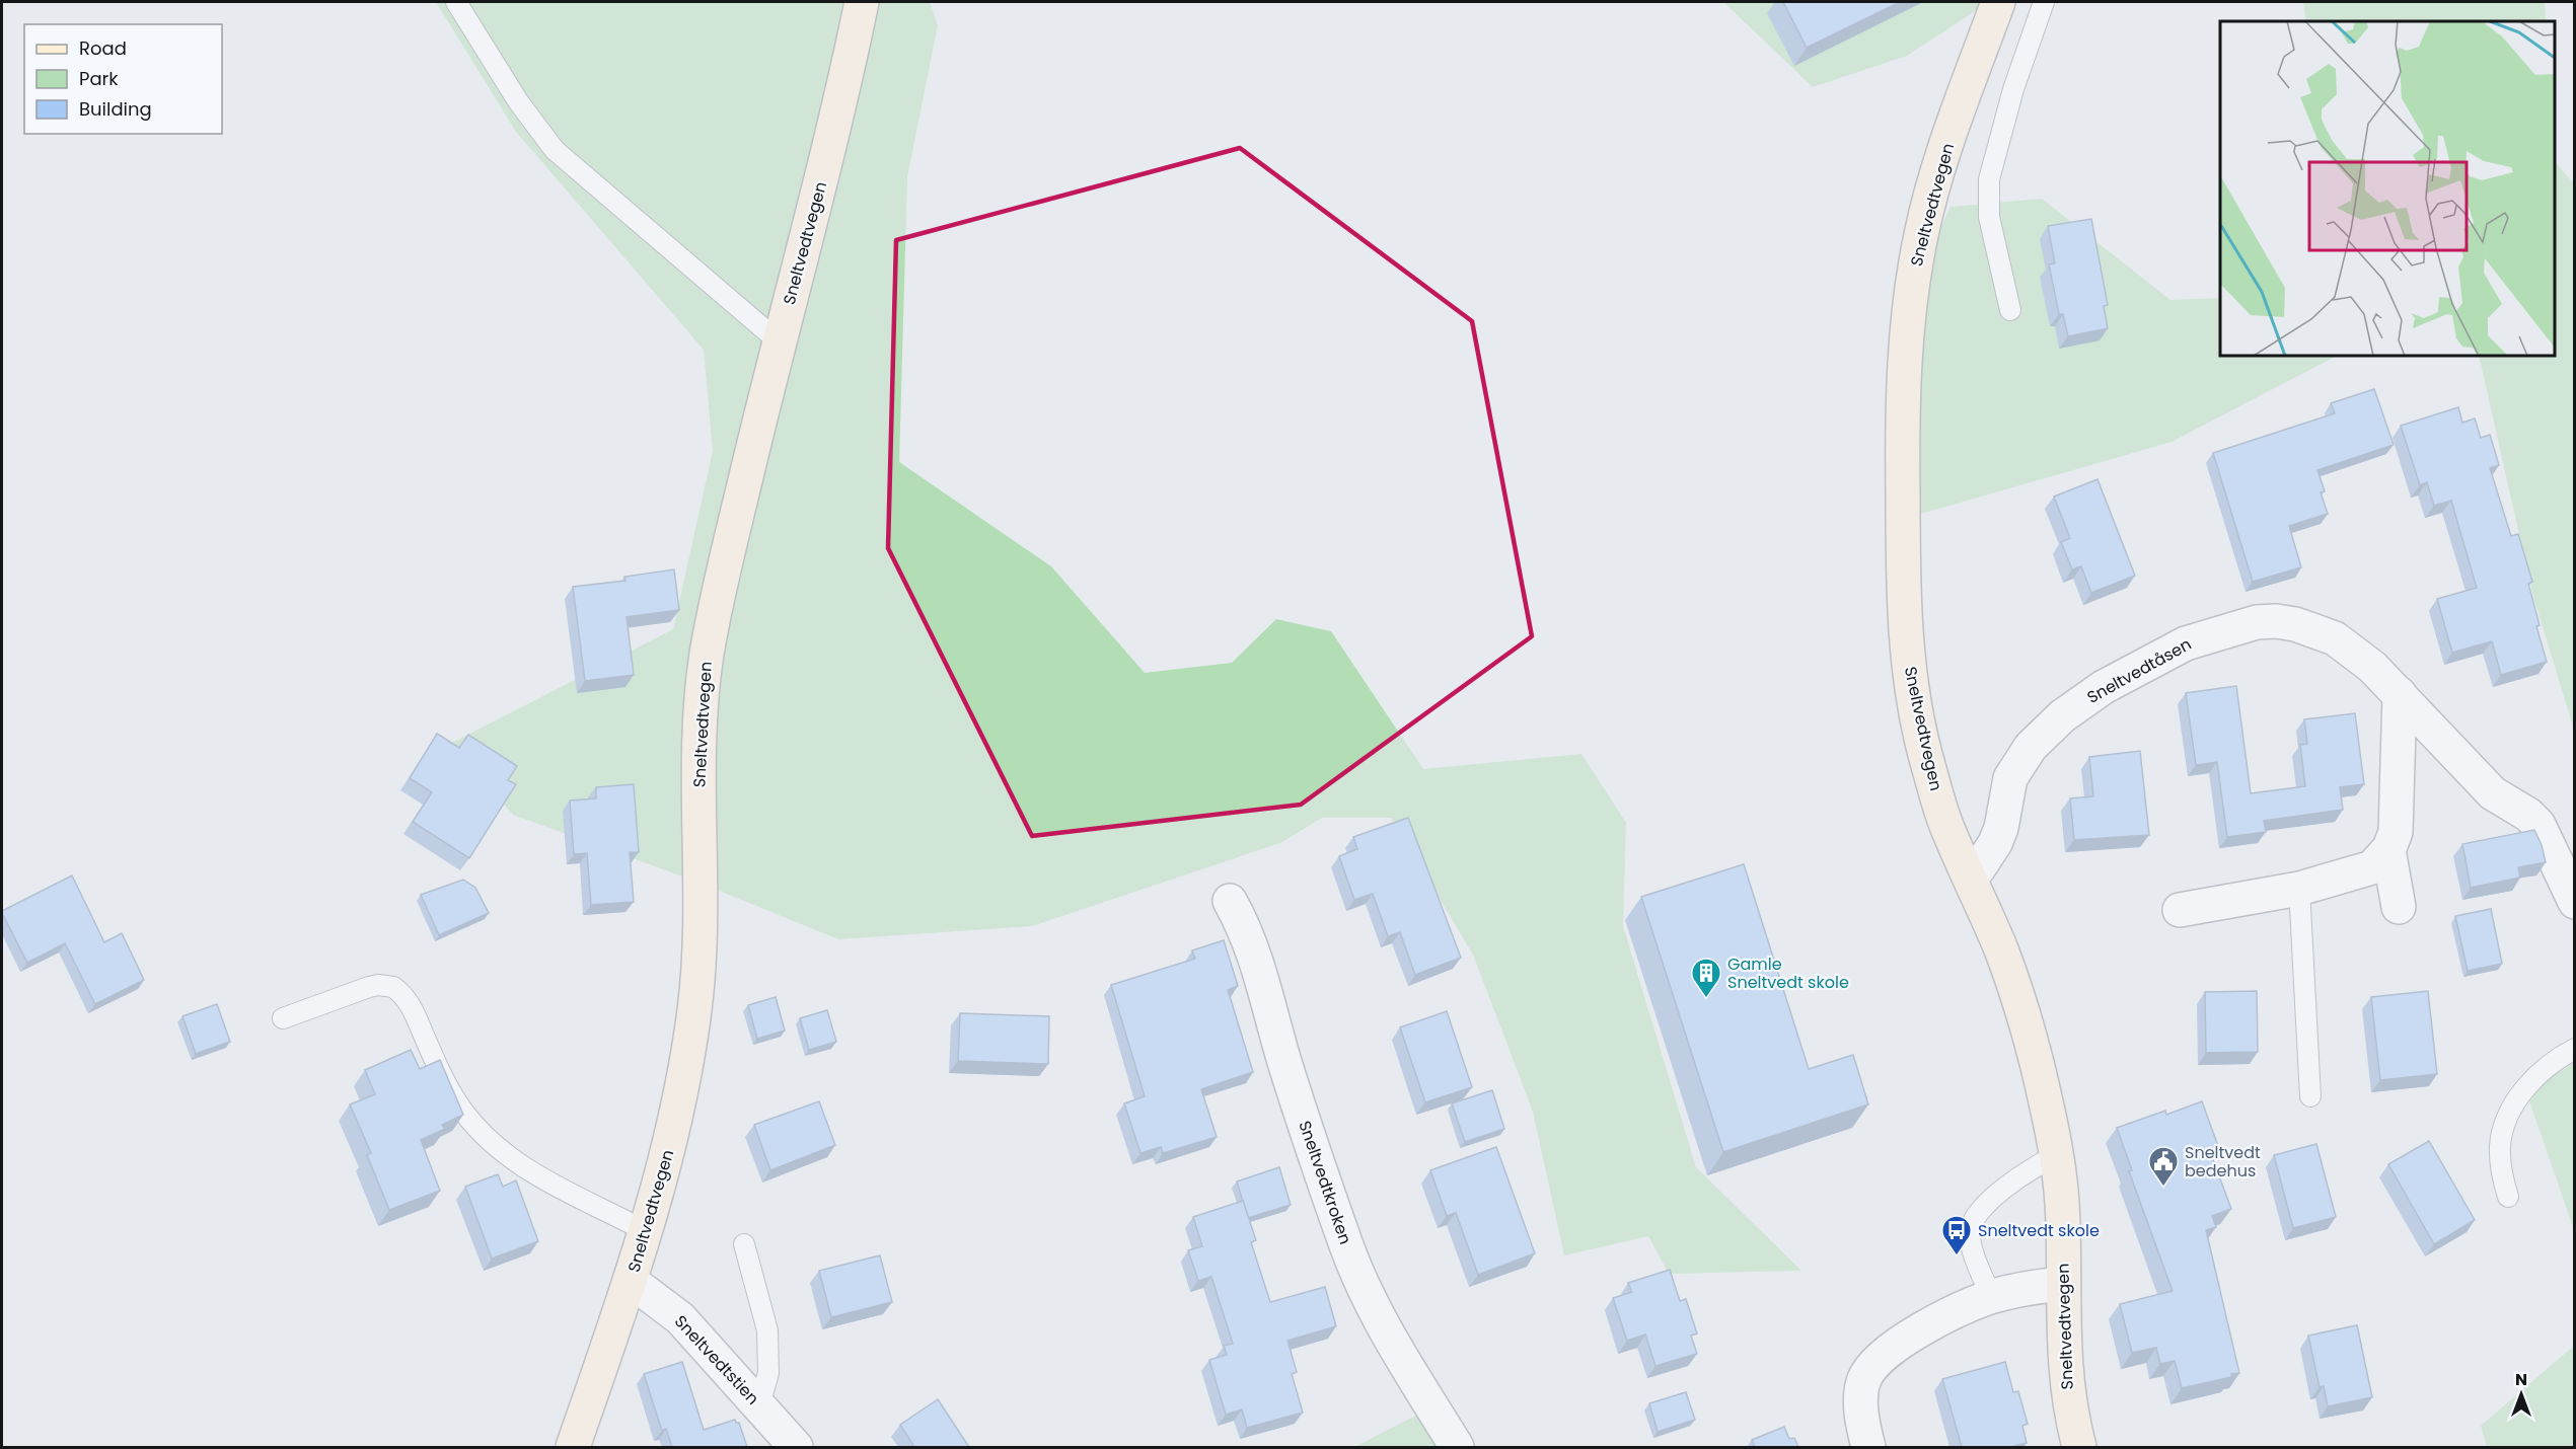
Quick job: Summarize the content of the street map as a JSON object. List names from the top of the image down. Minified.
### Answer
{"streets":{"main road":["Sneltvedtvegen"],"street":["Sneltvedtåsen","Sneltvedtkroken","Sneltvedtstien"]},"crossings":[["Sneltvedtvegen","Sneltvedtåsen"],["Sneltvedtvegen","Sneltvedtstien"]],"places":{"building":["Gamle Sneltvedt skole"],"public building":["Sneltvedt bedehus"],"bus stop":["Sneltvedt skole"]},"legend":["Road","Park","Building"],"north":"top"}
